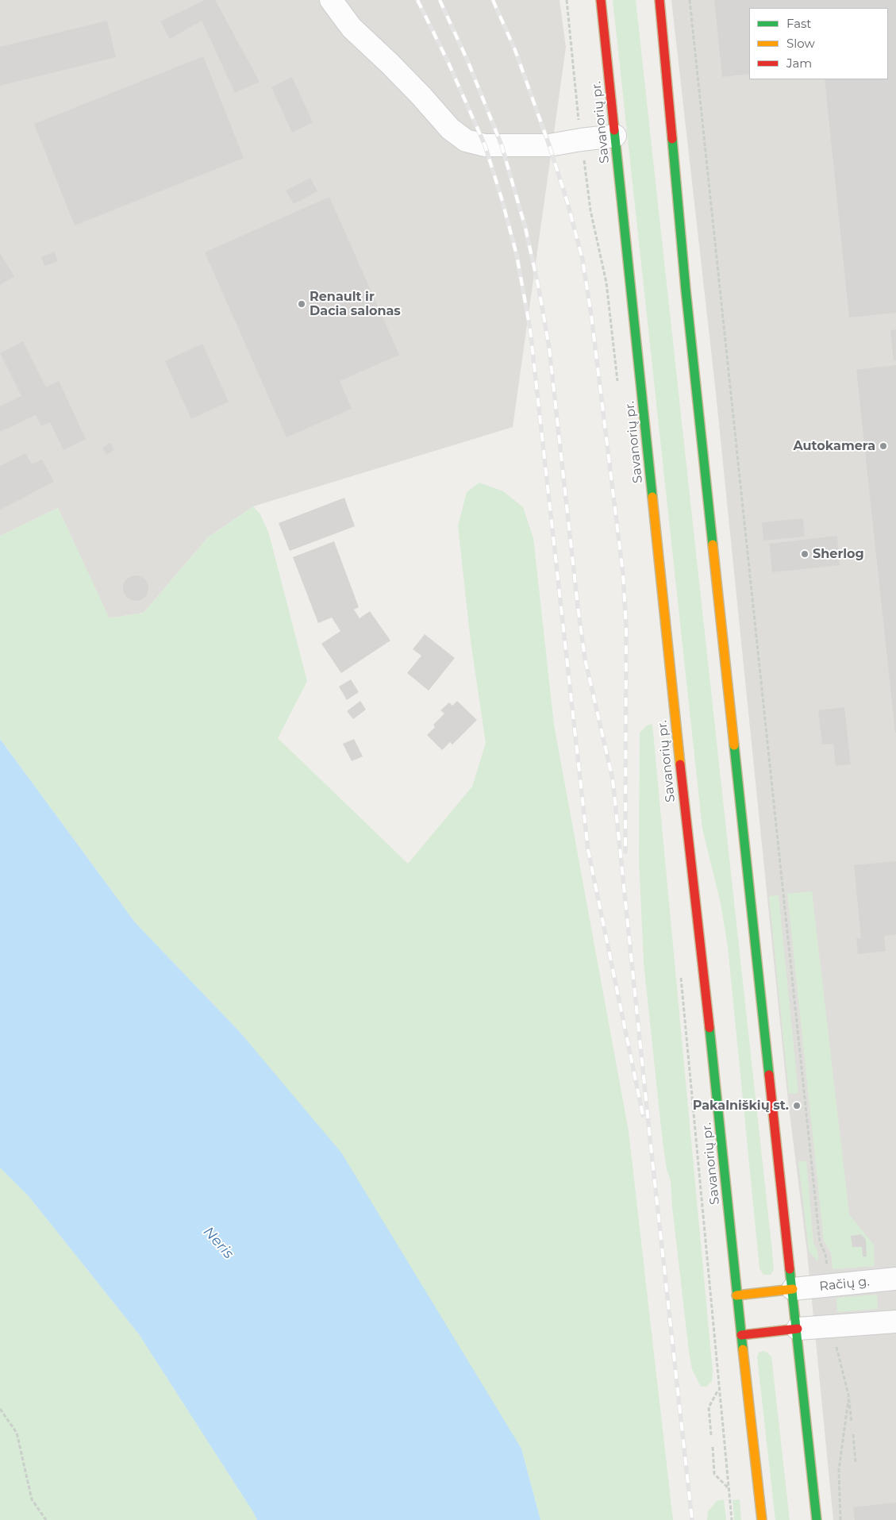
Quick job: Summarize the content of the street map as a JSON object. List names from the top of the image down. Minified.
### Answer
{"streets":{"highway":["Savanorių pr."],"street":["Račių g."]},"water":["Neris"],"places":["Renault ir Dacia salonas","Autokamera","Sherlog","Pakalniškių st."],"legend":["Fast","Slow","Jam"]}
